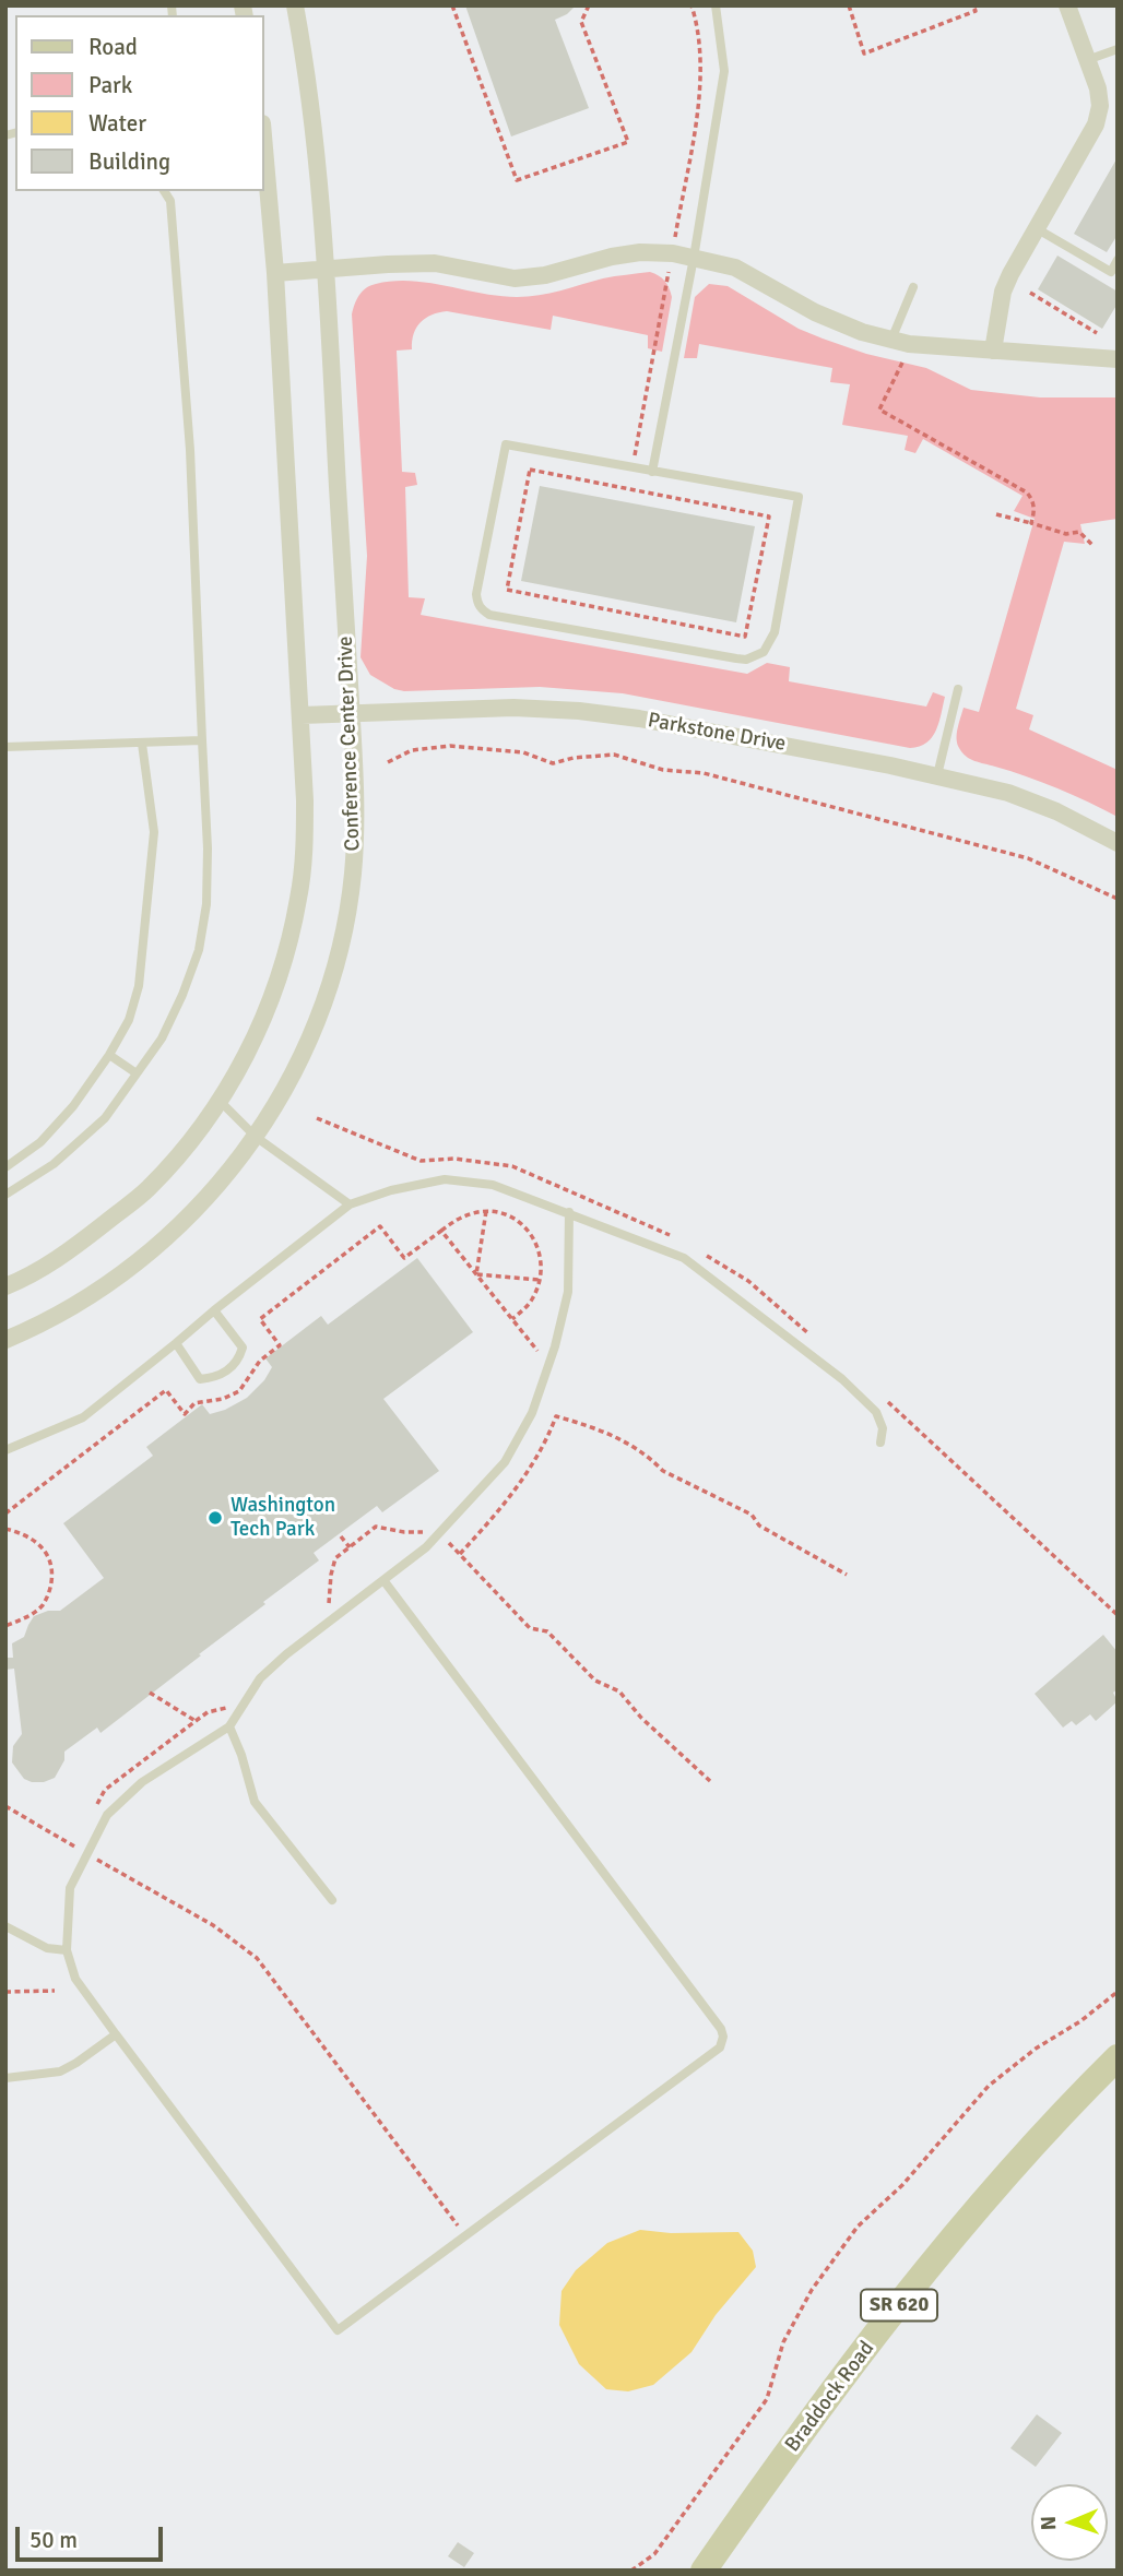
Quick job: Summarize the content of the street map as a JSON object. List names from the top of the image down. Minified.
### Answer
{"streets":{"main road":["SR 620","Braddock Road"],"street":["Parkstone Drive","Conference Center Drive"]},"crossings":[["Parkstone Drive","Conference Center Drive"]],"places":["Washington Tech Park"],"legend":["Road","Park","Water","Building"],"scale_bar":"50 m","north":"left"}
